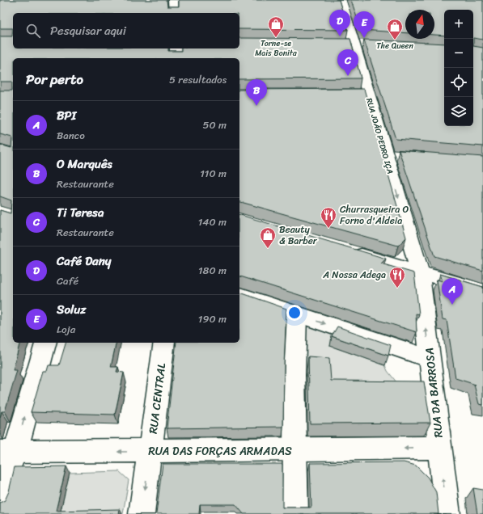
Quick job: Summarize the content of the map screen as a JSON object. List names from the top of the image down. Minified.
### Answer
{"streets":{"street":["RUA JOÃO PEDRO IÇA","RUA DA BARROSA","RUA CENTRAL","RUA DAS FORÇAS ARMADAS"]},"crossings":[["RUA JOÃO PEDRO IÇA","RUA DA BARROSA"],["RUA DA BARROSA","RUA DAS FORÇAS ARMADAS"],["RUA CENTRAL","RUA DAS FORÇAS ARMADAS"]],"one_way":["RUA JOÃO PEDRO IÇA"],"places":{"shop":["Torne-se Mais Bonita","The Queen","Beauty & Barber"],"restaurant":["Churrasqueira O Forno d'Aldeia","A Nossa Adega"]},"north":"top","page":{"map_buttons":["+","−"],"pins":["D","E","C","B","A"],"search":"Pesquisar aqui","heading":["Por perto","5 resultados"],"list":[{"mark":"A","name":"BPI","note":"Banco","value":"50 m"},{"mark":"B","name":"O Marquês","note":"Restaurante","value":"110 m"},{"mark":"C","name":"Ti Teresa","note":"Restaurante","value":"140 m"},{"mark":"D","name":"Café Dany","note":"Café","value":"180 m"},{"mark":"E","name":"Soluz","note":"Loja","value":"190 m"}]}}
